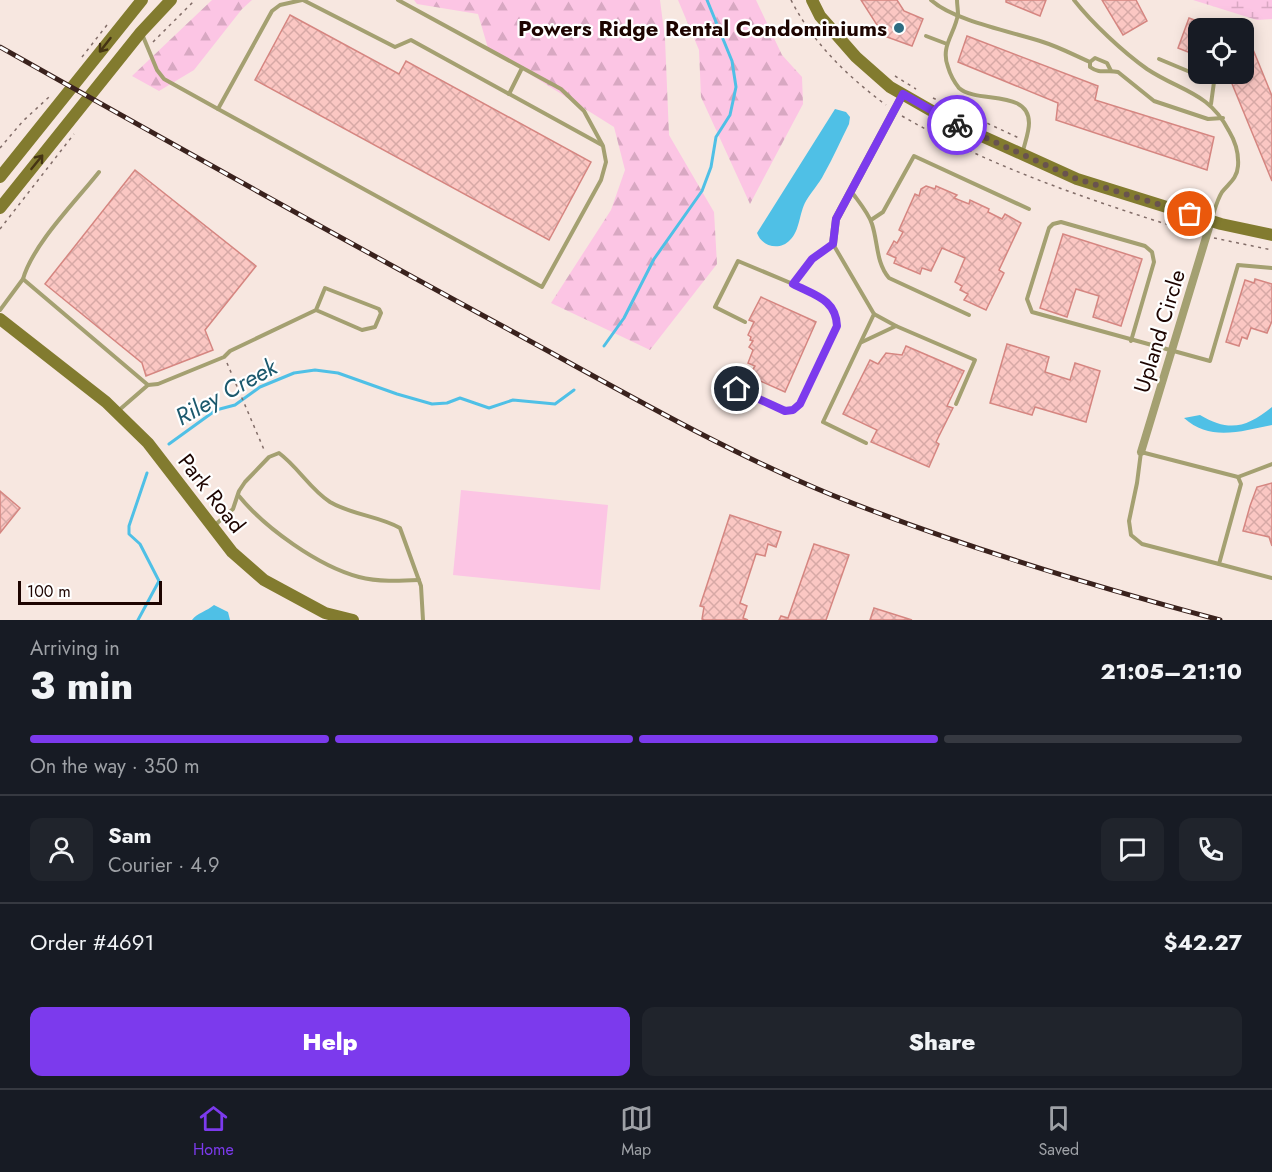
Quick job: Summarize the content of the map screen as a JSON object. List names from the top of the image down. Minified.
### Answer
{"streets":{"street":["Upland Circle","Park Road"]},"water":["Riley Creek"],"places":["Powers Ridge Rental Condominiums"],"scale_bar":"100 m","page":{"scale":"100 m","heading":["3 min","Arriving in","21:05–21:10"],"panel":["Sam","Courier · 4.9","Order #4691","$42.27"],"bar":"On the way · 350 m","buttons":["Help","Share"],"tabs":["Home","Map","Saved"]}}
